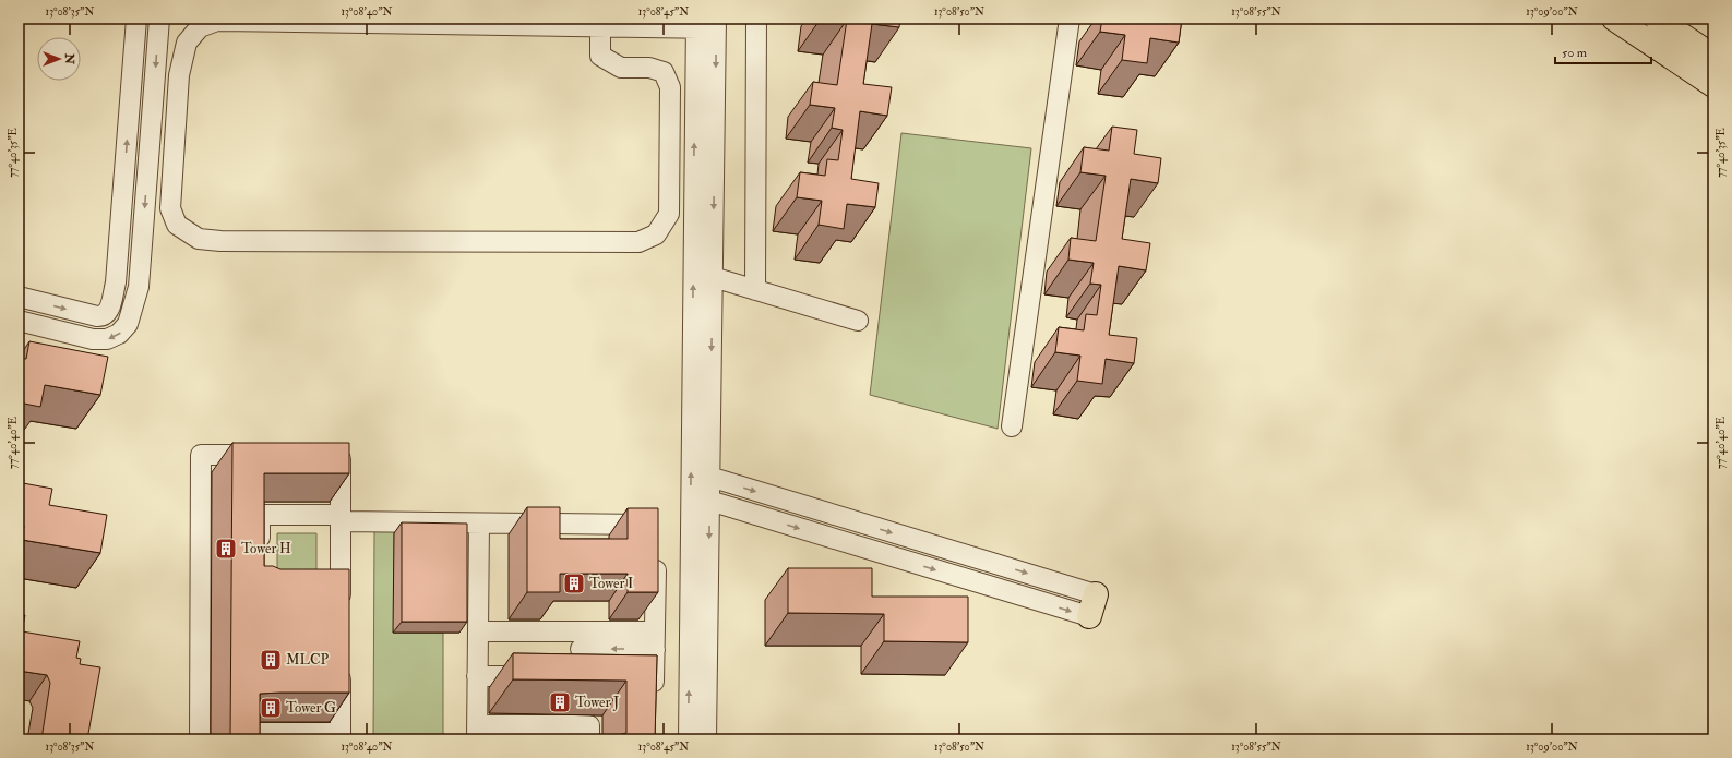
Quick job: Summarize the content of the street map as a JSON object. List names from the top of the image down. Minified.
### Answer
{"places":{"building":["Tower H","Tower I","MLCP","Tower J","Tower G"]},"scale_bar":"50 m","north":"right","coordinates":["13°08'35\"N","13°08'40\"N","13°08'45\"N","13°08'50\"N","13°08'55\"N","13°09'00\"N","77°40'35\"E","77°40'40\"E"]}
